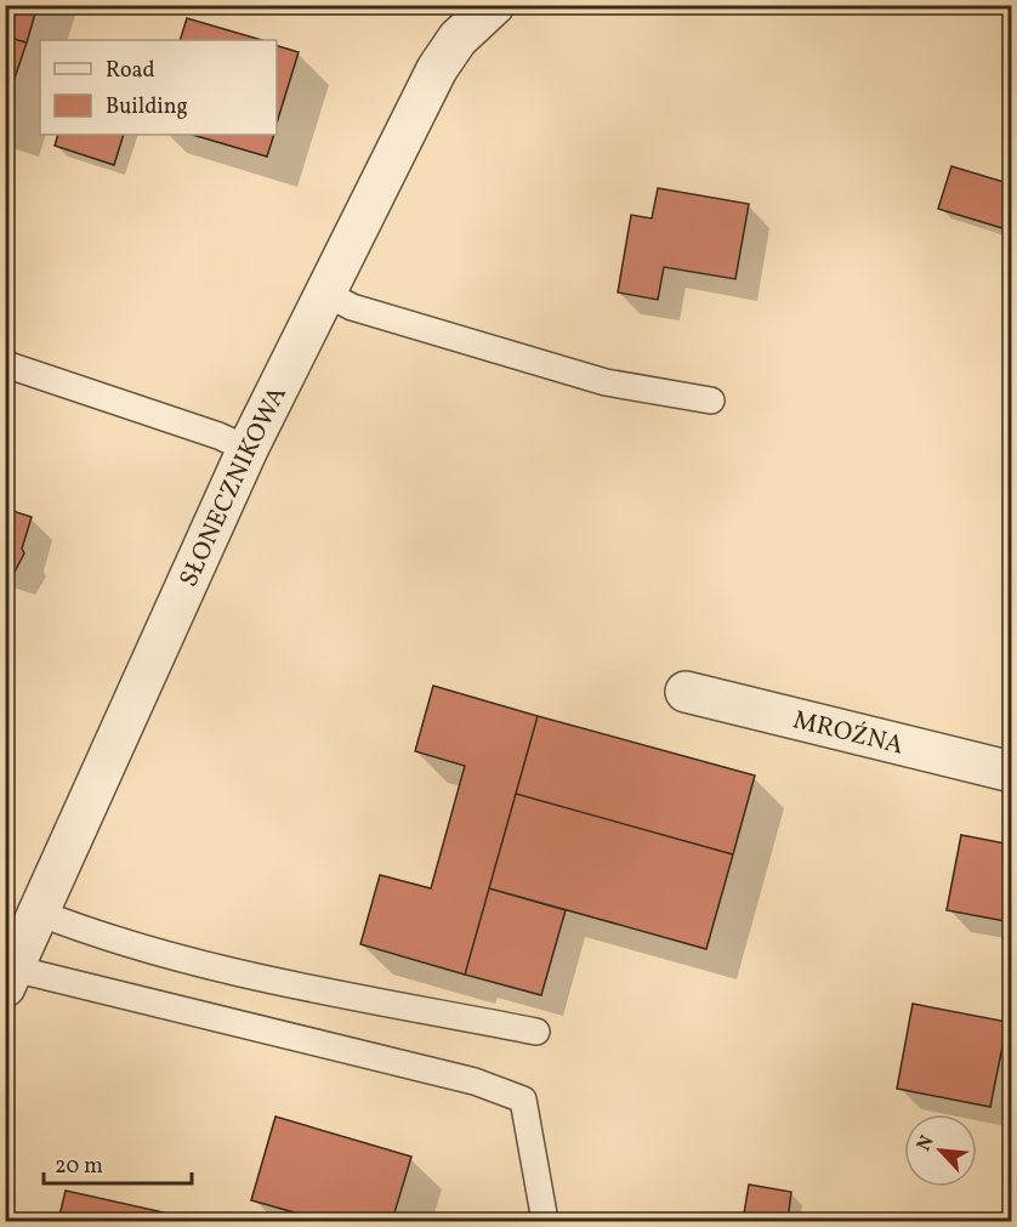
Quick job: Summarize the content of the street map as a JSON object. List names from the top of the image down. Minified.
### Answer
{"streets":{"street":["SŁONECZNIKOWA","MROŹNA"]},"legend":["Road","Building"],"scale_bar":"20 m","north":"top left"}
